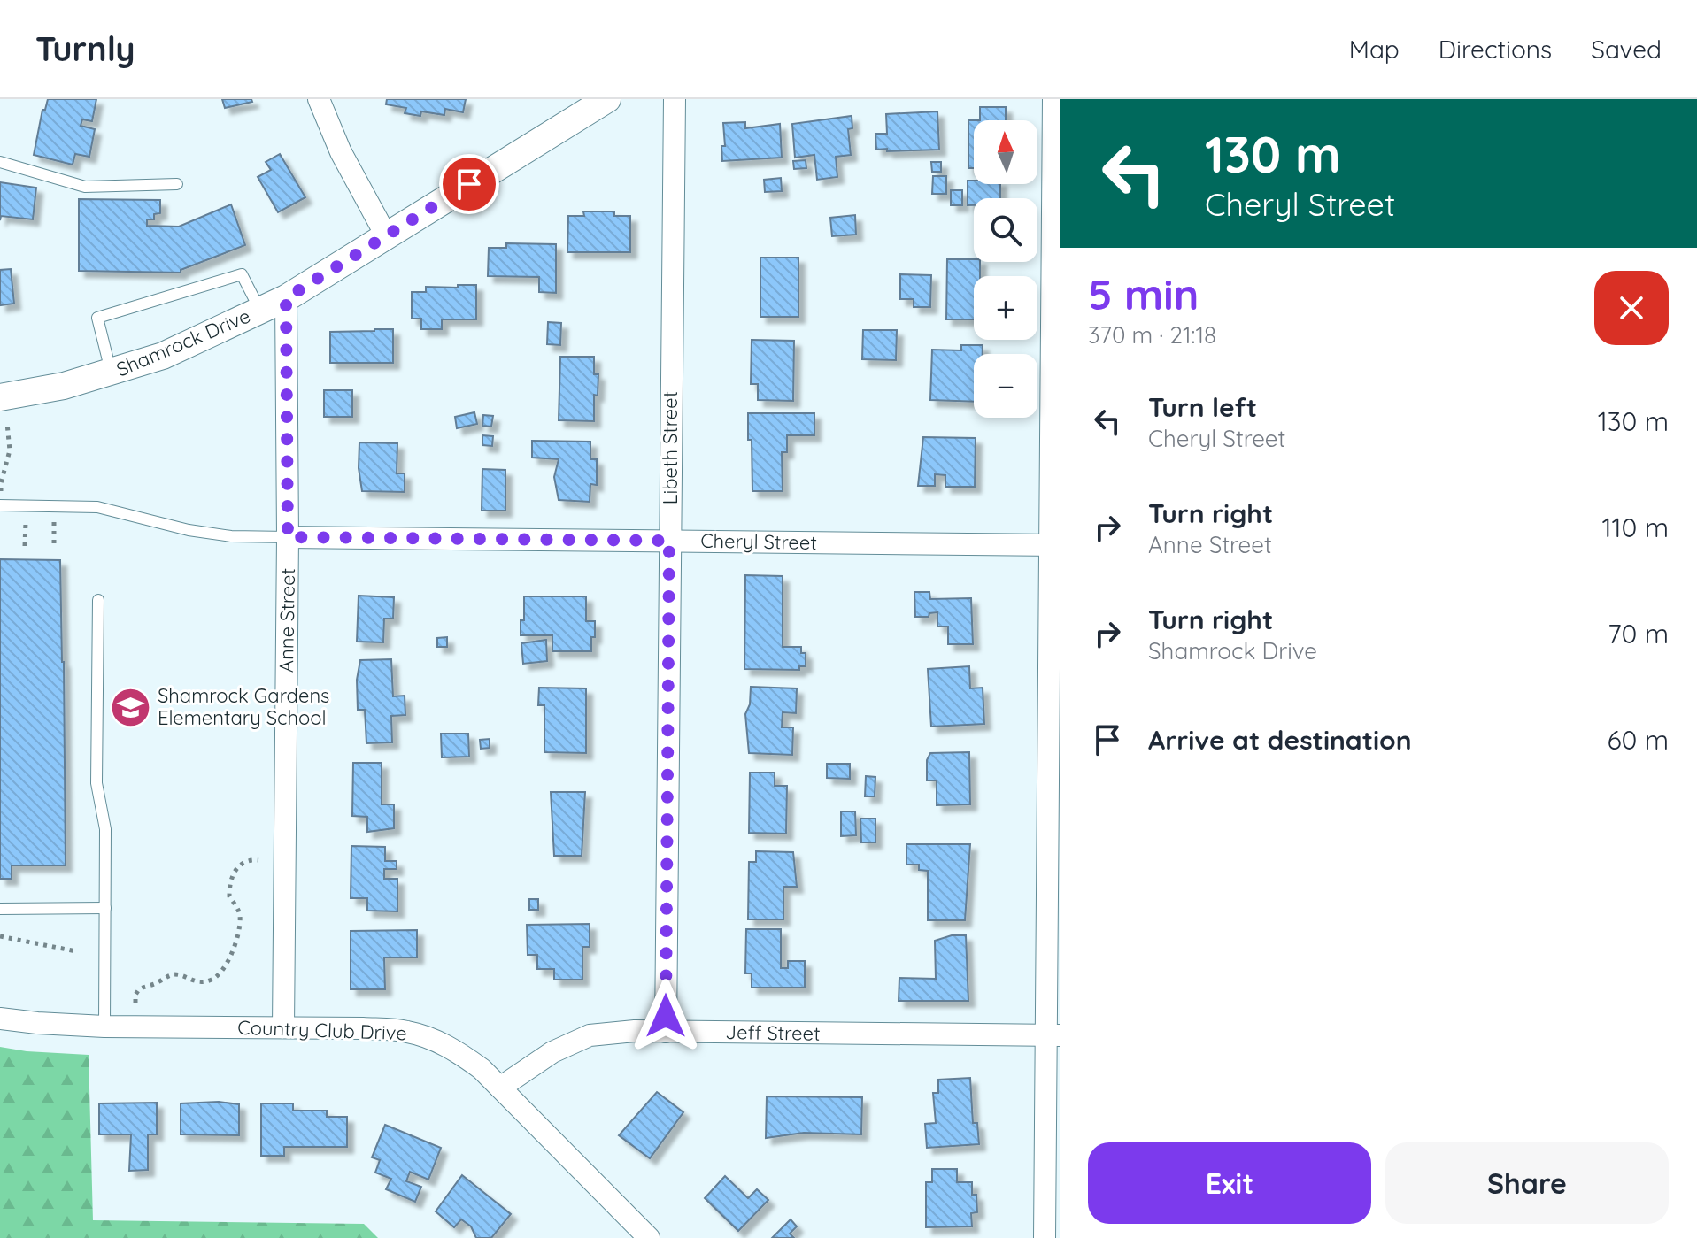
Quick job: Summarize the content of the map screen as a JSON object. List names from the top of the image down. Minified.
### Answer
{"streets":{"street":["Shamrock Drive","Libeth Street","Cheryl Street","Anne Street","Country Club Drive","Jeff Street"]},"crossings":[["Shamrock Drive","Anne Street"],["Libeth Street","Cheryl Street"],["Libeth Street","Jeff Street"],["Cheryl Street","Anne Street"],["Anne Street","Country Club Drive"],["Country Club Drive","Jeff Street"]],"places":{"school or university":["Shamrock Gardens Elementary School"]},"north":"top","page":{"header":"Turnly","nav":["Map","Directions","Saved"],"turn":["130 m","Cheryl Street"],"map_buttons":["+","−"],"heading":["5 min","370 m · 21:18"],"list":[{"name":"Turn left","note":"Cheryl Street","value":"130 m"},{"name":"Turn right","note":"Anne Street","value":"110 m"},{"name":"Turn right","note":"Shamrock Drive","value":"70 m"},{"name":"Arrive at destination","value":"60 m"}],"buttons":["Exit","Share"]}}
